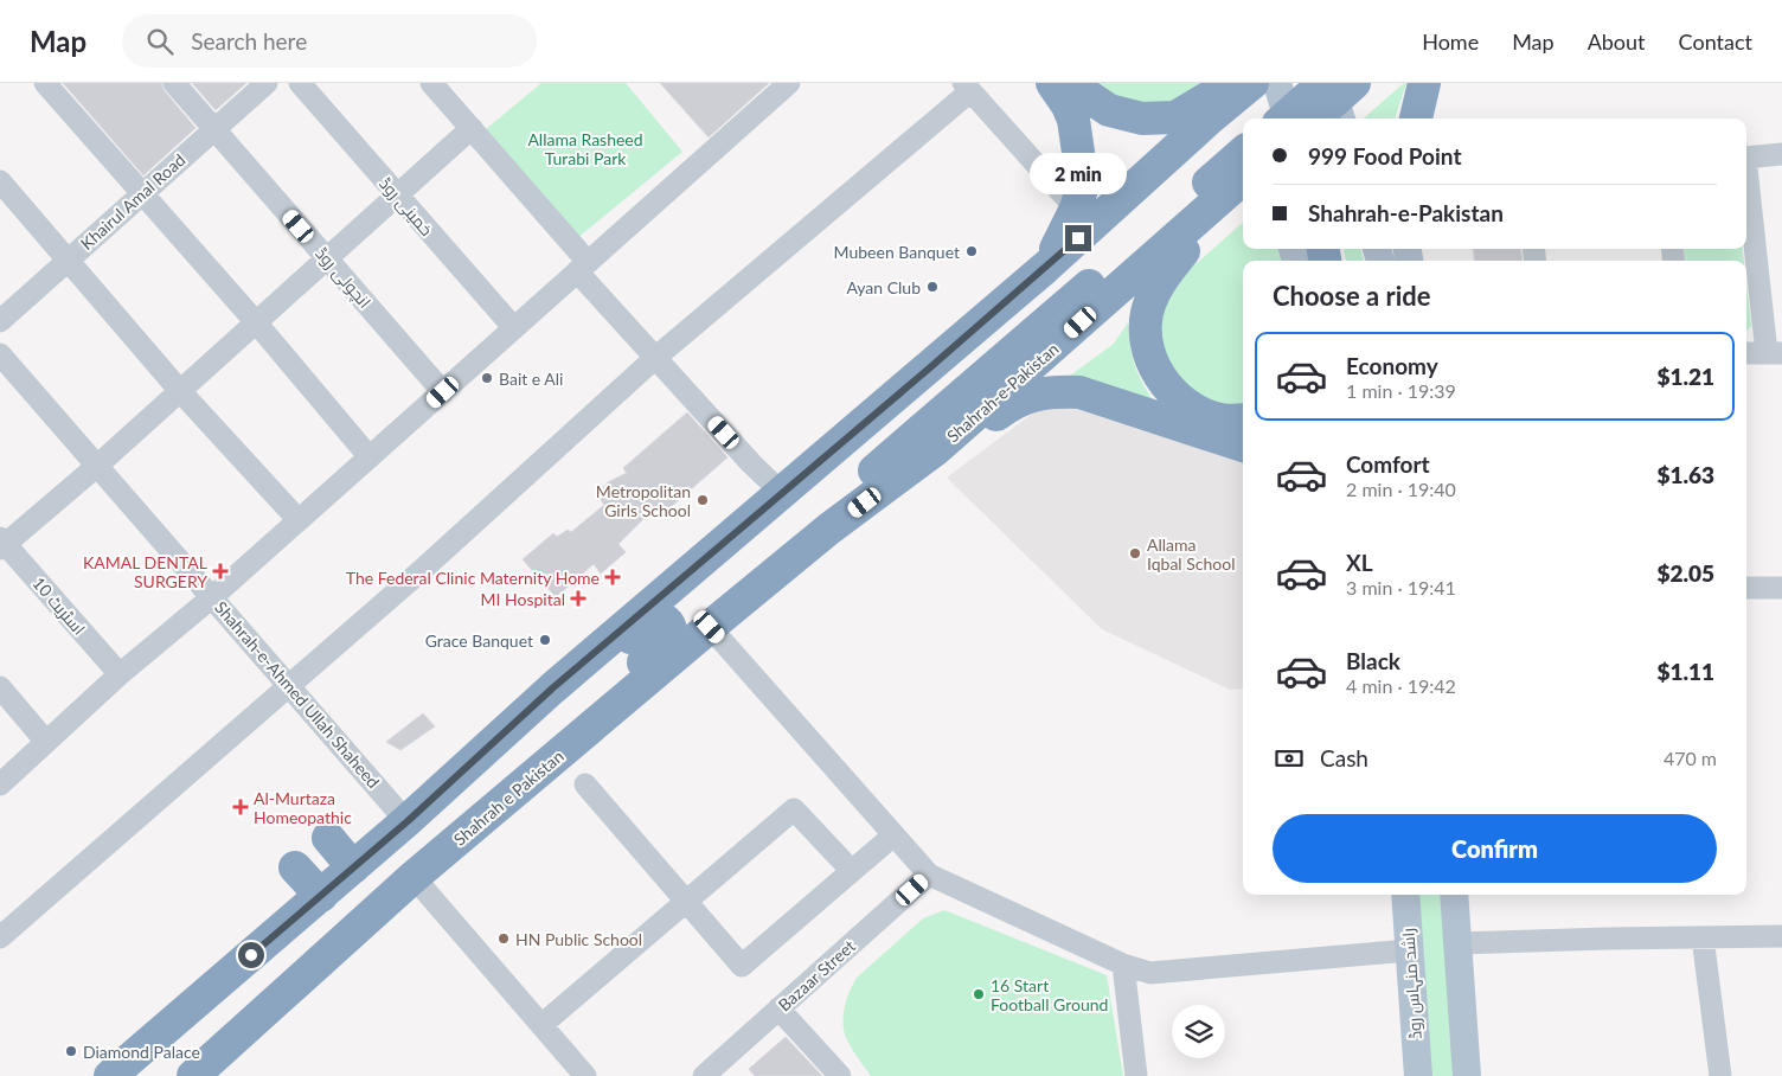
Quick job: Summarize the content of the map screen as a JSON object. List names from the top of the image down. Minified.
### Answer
{"streets":{"highway":["Shahrah-e-Pakistan","Shahrah e Pakistan"],"main road":["راشد منہاس روڈ"],"street":["Khairul Amal Road","خمینی روڈ","انچولی روڈ","اسٹریٹ 10","Shahrah-e-Ahmed Ullah Shaheed","Bazaar Street"]},"crossings":[["Khairul Amal Road","انچولی روڈ"],["Shahrah-e-Pakistan","Shahrah e Pakistan"]],"parks":["Allama Rasheed Turabi Park"],"places":{"other":["Mubeen Banquet","Ayan Club","Bait e Ali","Metropolitan Girls School","Allama Iqbal School","Grace Banquet","HN Public School","16 Start Football Ground","Diamond Palace"],"health":["KAMAL DENTAL SURGERY","The Federal Clinic Maternity Home","MI Hospital","Al-Murtaza Homeopathic"]},"page":{"header":"Map","search":"Search here","nav":["Home","Map","About","Contact"],"banner":["999 Food Point","Shahrah-e-Pakistan"],"bubble":"2 min","heading":"Choose a ride","list":[{"name":"Economy","note":"1 min · 19:39","value":"$1.21"},{"name":"Comfort","note":"2 min · 19:40","value":"$1.63"},{"name":"XL","note":"3 min · 19:41","value":"$2.05"},{"name":"Black","note":"4 min · 19:42","value":"$1.11"}],"pay":["Cash","470 m"],"buttons":"Confirm"}}
